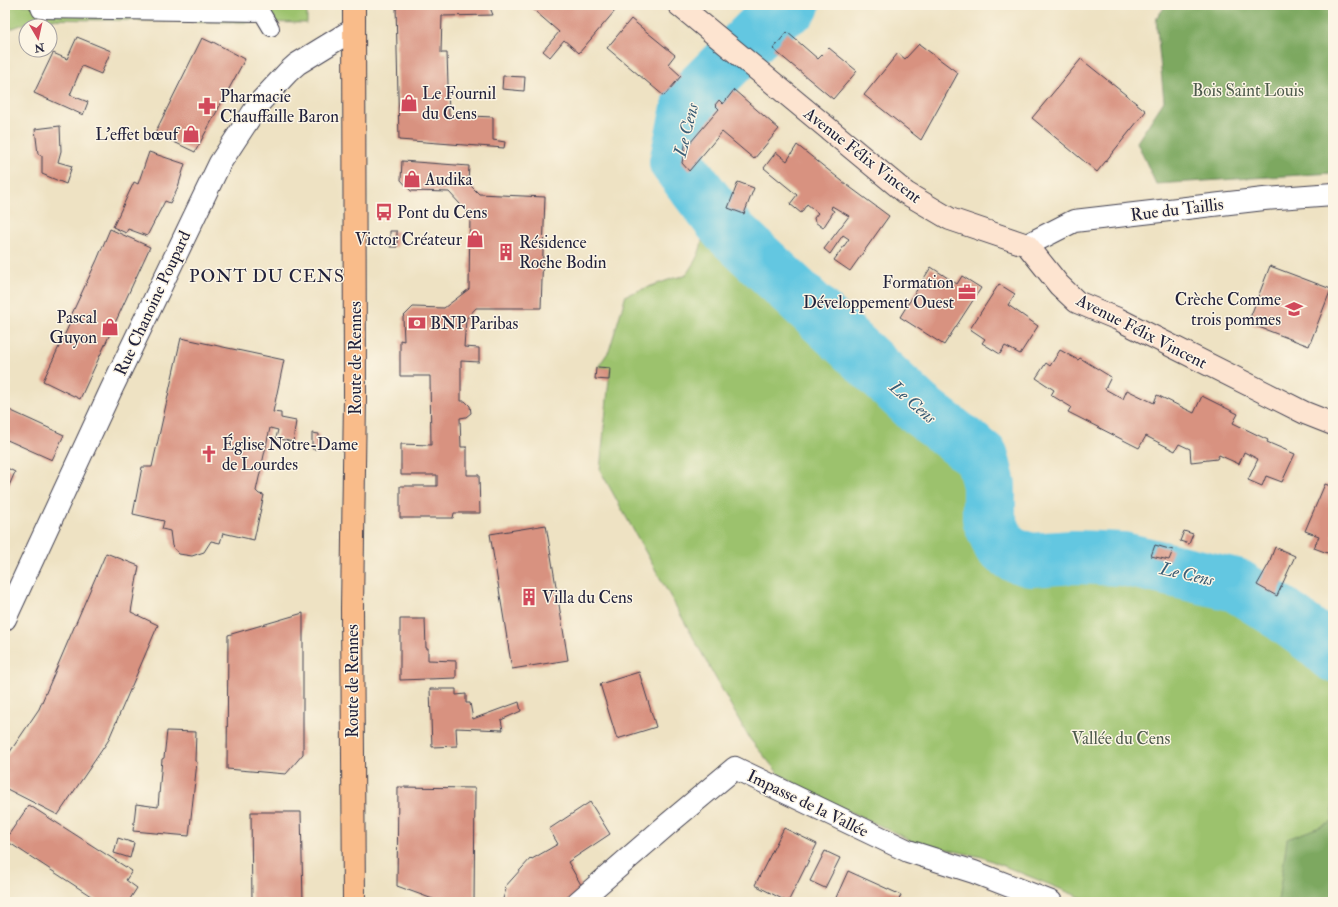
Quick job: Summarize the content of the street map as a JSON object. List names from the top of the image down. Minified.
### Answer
{"streets":{"main road":["Route de Rennes"],"street":["Avenue Félix Vincent","Rue du Taillis","Rue Chanoine Poupard","Impasse de la Vallée"]},"crossings":[["Avenue Félix Vincent","Rue du Taillis"],["Rue Chanoine Poupard","Route de Rennes"]],"districts":["PONT DU CENS"],"water":["Le Cens"],"parks":["Bois Saint Louis","Vallée du Cens"],"places":{"shop":["Le Fournil du Cens","L'effet bœuf","Audika","Victor Créateur","Pascal Guyon"],"pharmacy":["Pharmacie Chauffaille Baron"],"bus stop":["Pont du Cens"],"building":["Résidence Roche Bodin","Villa du Cens"],"office":["Formation Développement Ouest"],"school or university":["Crèche Comme trois pommes"],"bank":["BNP Paribas"],"church":["Église Notre-Dame de Lourdes"]},"north":"bottom"}
